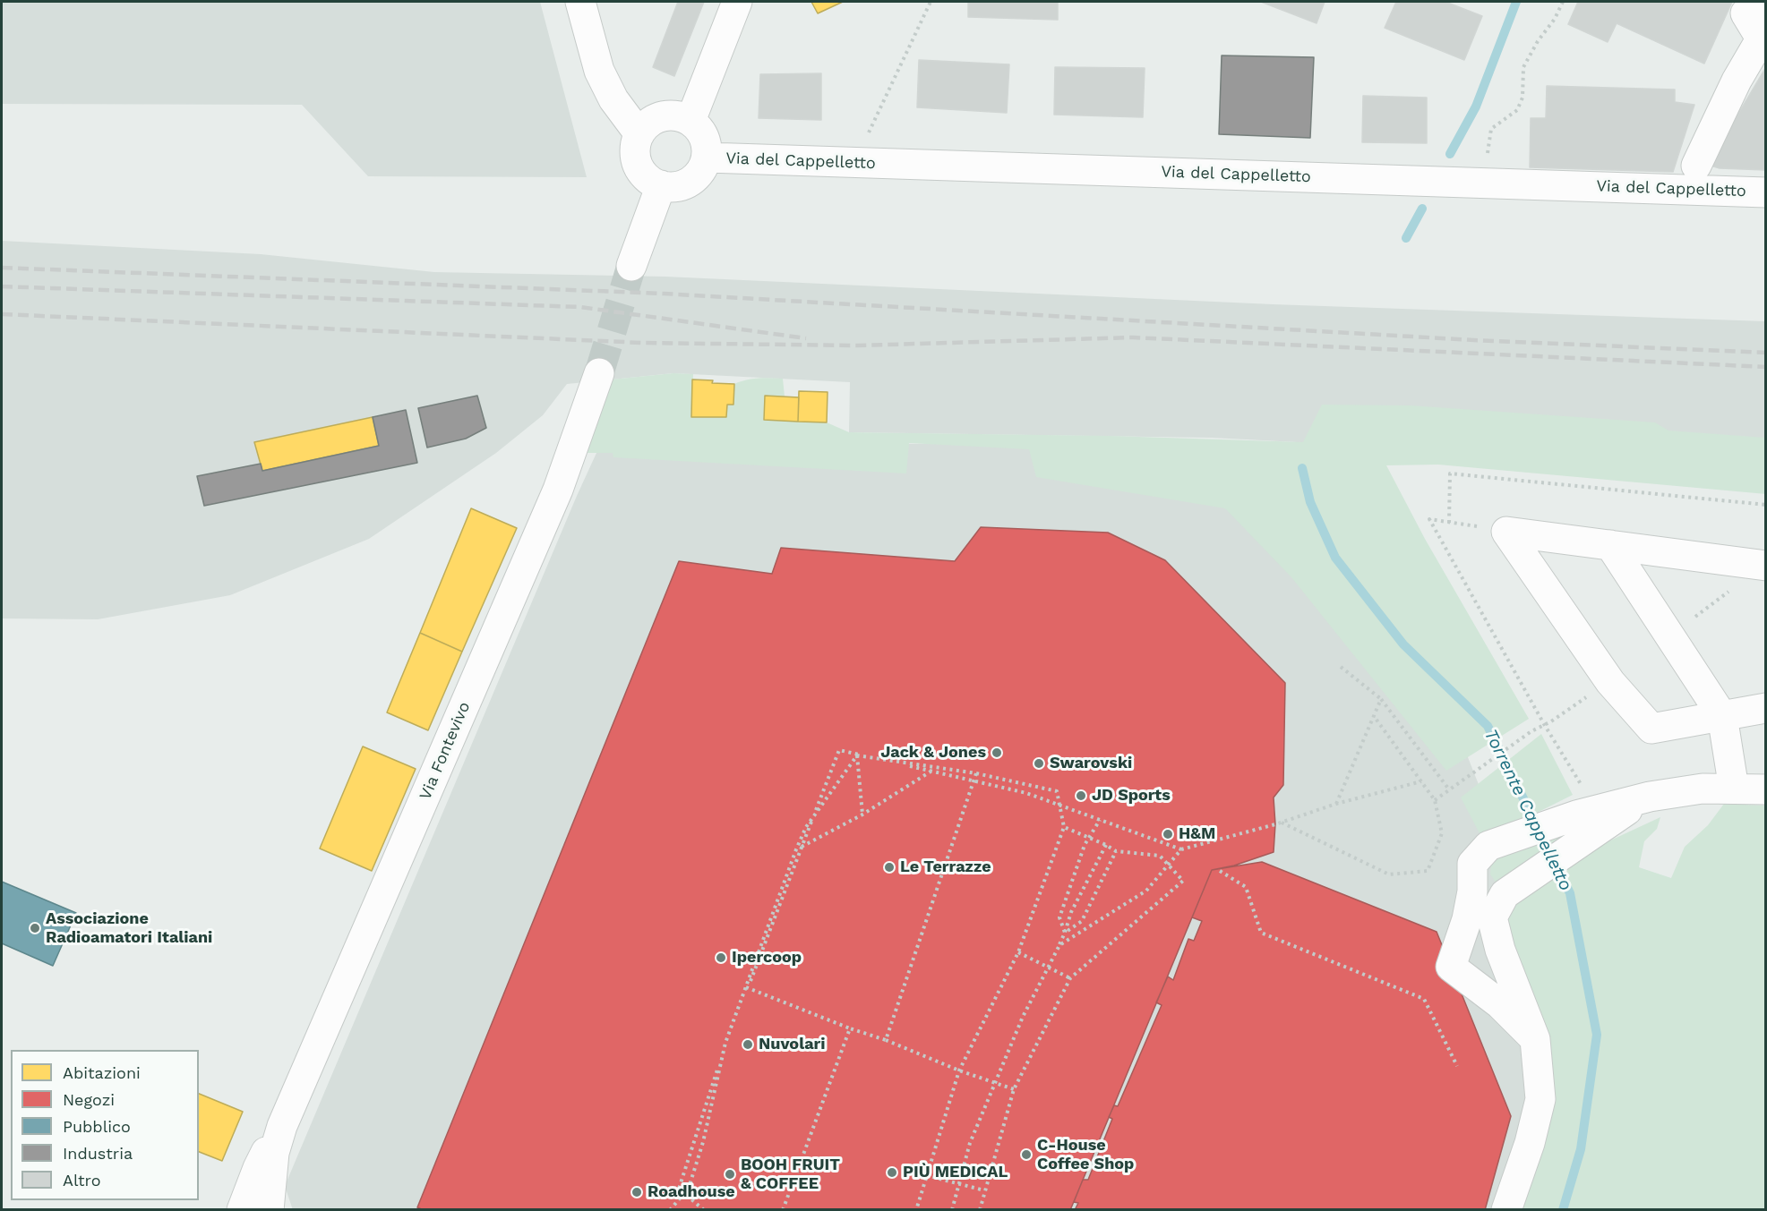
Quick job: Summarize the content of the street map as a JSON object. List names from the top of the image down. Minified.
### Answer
{"streets":{"street":["Via del Cappelletto","Via Fontevivo"]},"water":["Torrente Cappelletto"],"places":["Jack & Jones","Swarovski","JD Sports","H&M","Le Terrazze","Associazione Radioamatori Italiani","Ipercoop","Nuvolari","C-House Coffee Shop","PIÙ MEDICAL","BOOH FRUIT & COFFEE","Roadhouse"],"legend":["Abitazioni","Negozi","Pubblico","Industria","Altro"]}
